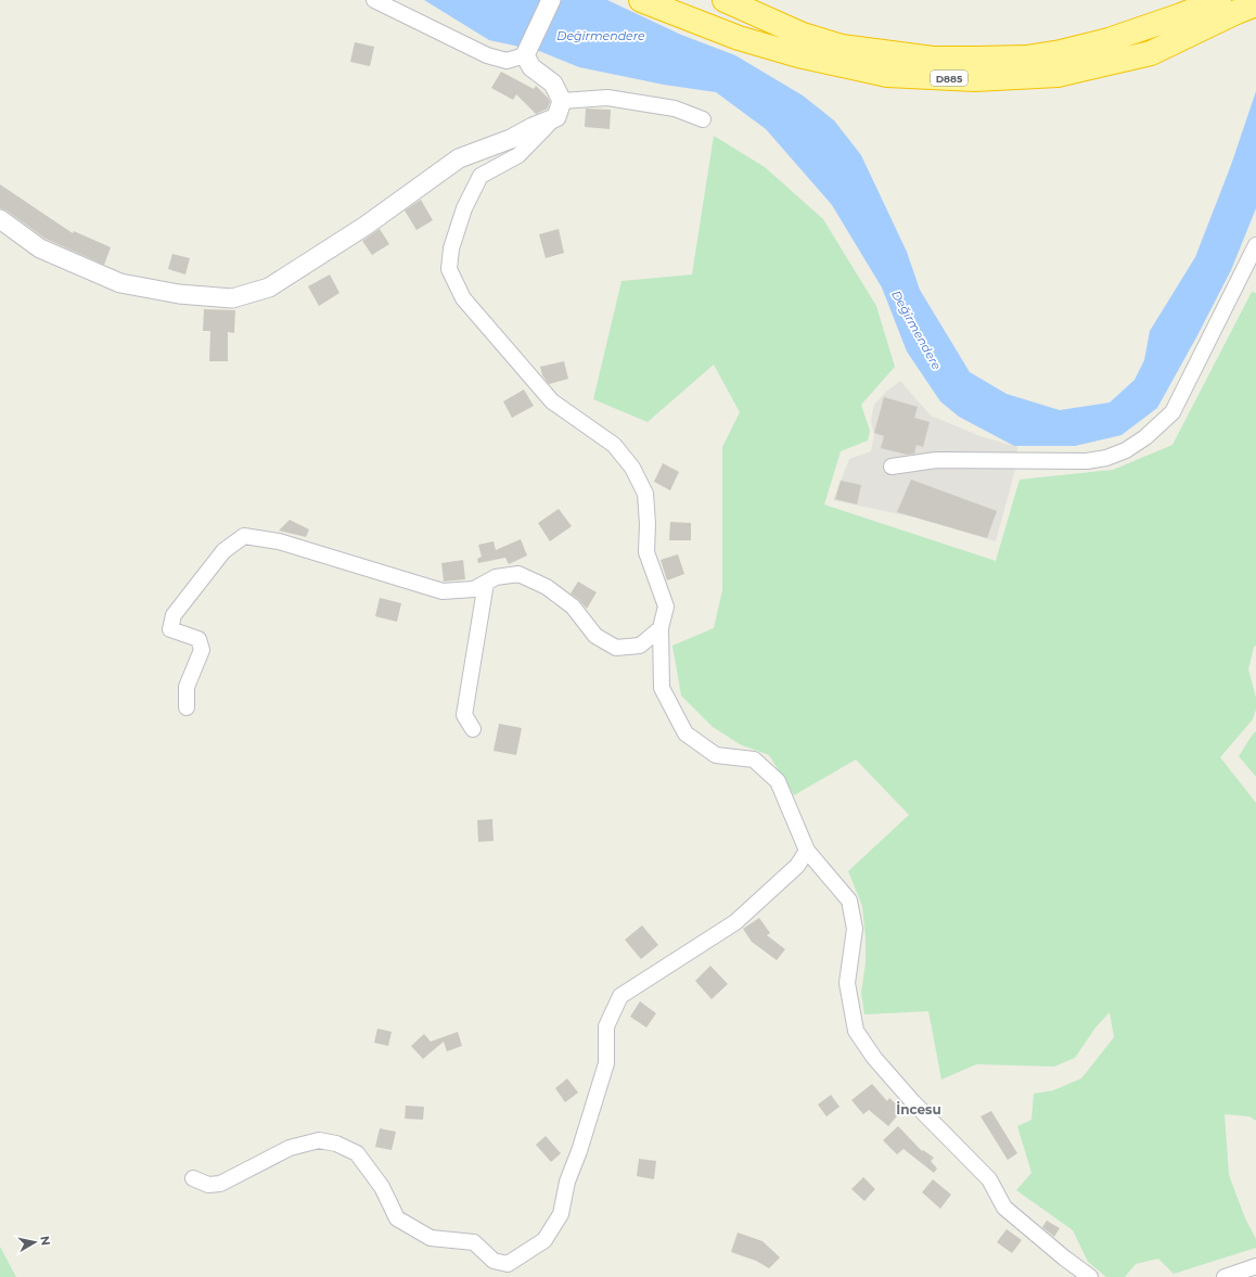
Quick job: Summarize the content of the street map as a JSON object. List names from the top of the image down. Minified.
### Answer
{"streets":{"highway":["D885"]},"districts":["İncesu"],"water":["Değirmendere"],"north":"right"}
